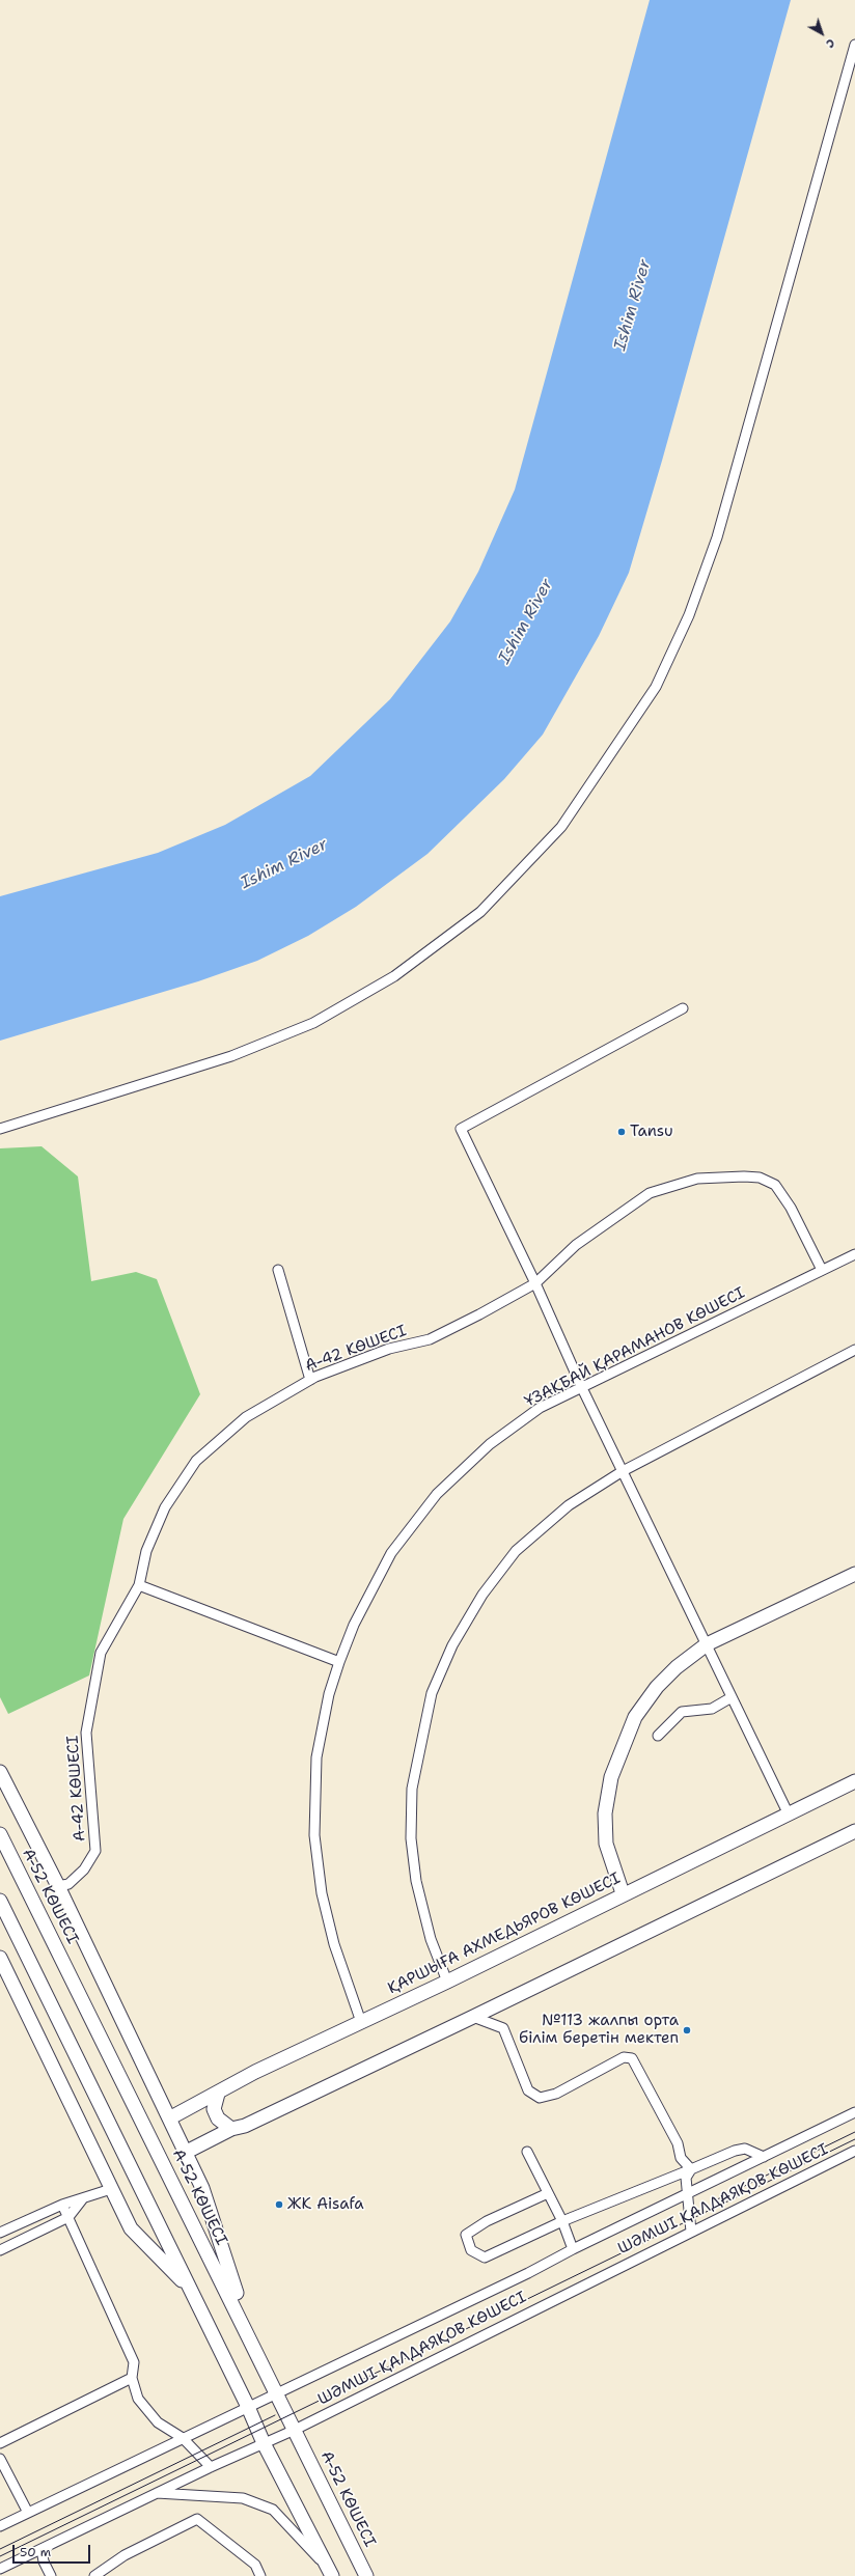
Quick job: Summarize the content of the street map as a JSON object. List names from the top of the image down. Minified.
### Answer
{"streets":{"street":["ҰЗАҚБАЙ ҚАРАМАНОВ КӨШЕСІ","А-42 КӨШЕСІ","А-52 КӨШЕСІ","ҚАРШЫҒА АХМЕДЬЯРОВ КӨШЕСІ","ШӘМШІ ҚАЛДАЯҚОВ КӨШЕСІ"]},"crossings":[["ҰЗАҚБАЙ ҚАРАМАНОВ КӨШЕСІ","А-42 КӨШЕСІ"],["ҰЗАҚБАЙ ҚАРАМАНОВ КӨШЕСІ","ҚАРШЫҒА АХМЕДЬЯРОВ КӨШЕСІ"],["А-52 КӨШЕСІ","ШӘМШІ ҚАЛДАЯҚОВ КӨШЕСІ"]],"water":["Ishim River"],"places":["Tansu","№113 жалпы орта білім беретін мектеп","ЖК Aisafa"],"scale_bar":"50 m","north":"bottom right"}
